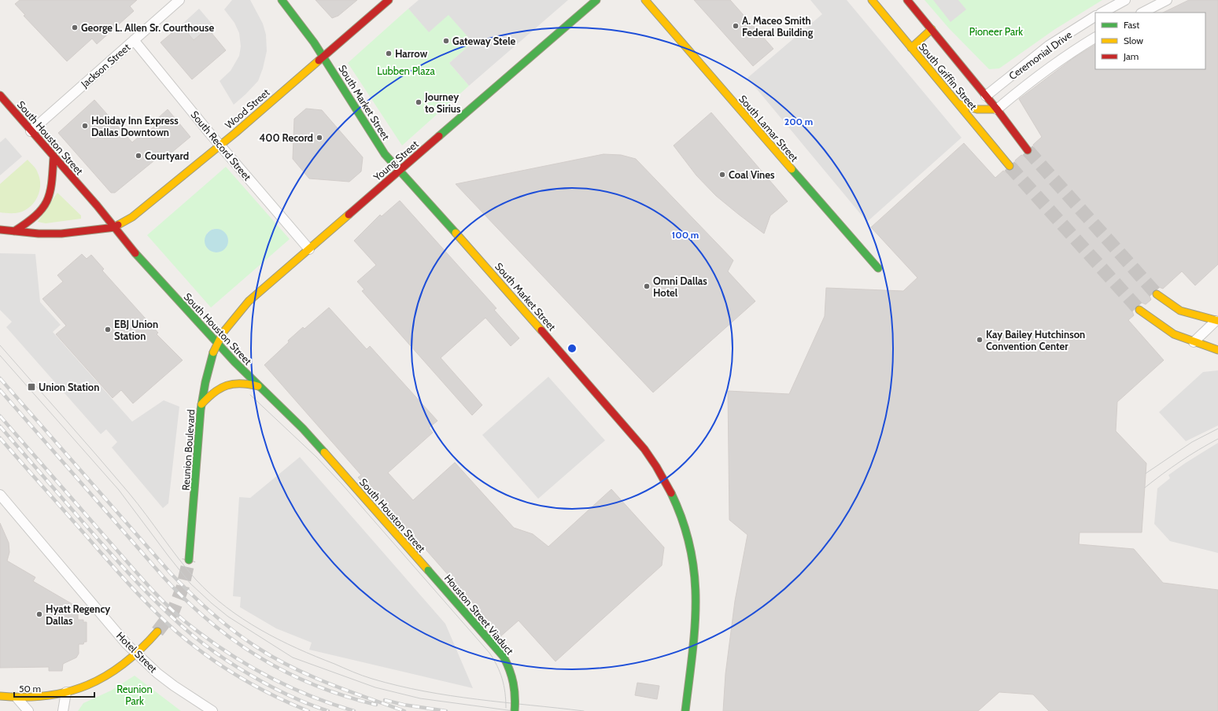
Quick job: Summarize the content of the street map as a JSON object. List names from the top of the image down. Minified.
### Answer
{"streets":{"main road":["South Griffin Street","South Market Street","Wood Street","South Lamar Street","South Houston Street","Young Street","Reunion Boulevard","Houston Street Viaduct"],"street":["Ceremonial Drive","Jackson Street","South Record Street","Hotel Street"]},"crossings":[["Ceremonial Drive","South Griffin Street"],["Jackson Street","South Houston Street"],["Jackson Street","South Record Street"],["South Market Street","Wood Street"],["South Market Street","Young Street"],["Wood Street","South Houston Street"],["Wood Street","South Record Street"],["South Houston Street","Young Street"],["South Houston Street","Reunion Boulevard"],["South Houston Street","Houston Street Viaduct"],["South Record Street","Young Street"],["Young Street","Reunion Boulevard"]],"parks":["Pioneer Park","Lubben Plaza","Reunion Park"],"places":{"other":["A. Maceo Smith Federal Building","George L. Allen Sr. Courthouse","Gateway Stele","Harrow","Journey to Sirius","Holiday Inn Express Dallas Downtown","400 Record","Courtyard","Coal Vines","Omni Dallas Hotel","EBJ Union Station","Kay Bailey Hutchinson Convention Center","Hyatt Regency Dallas"],"transit":["Union Station"]},"legend":["Fast","Slow","Jam"],"scale_bar":"50 m","rings":["200 m","100 m"]}
